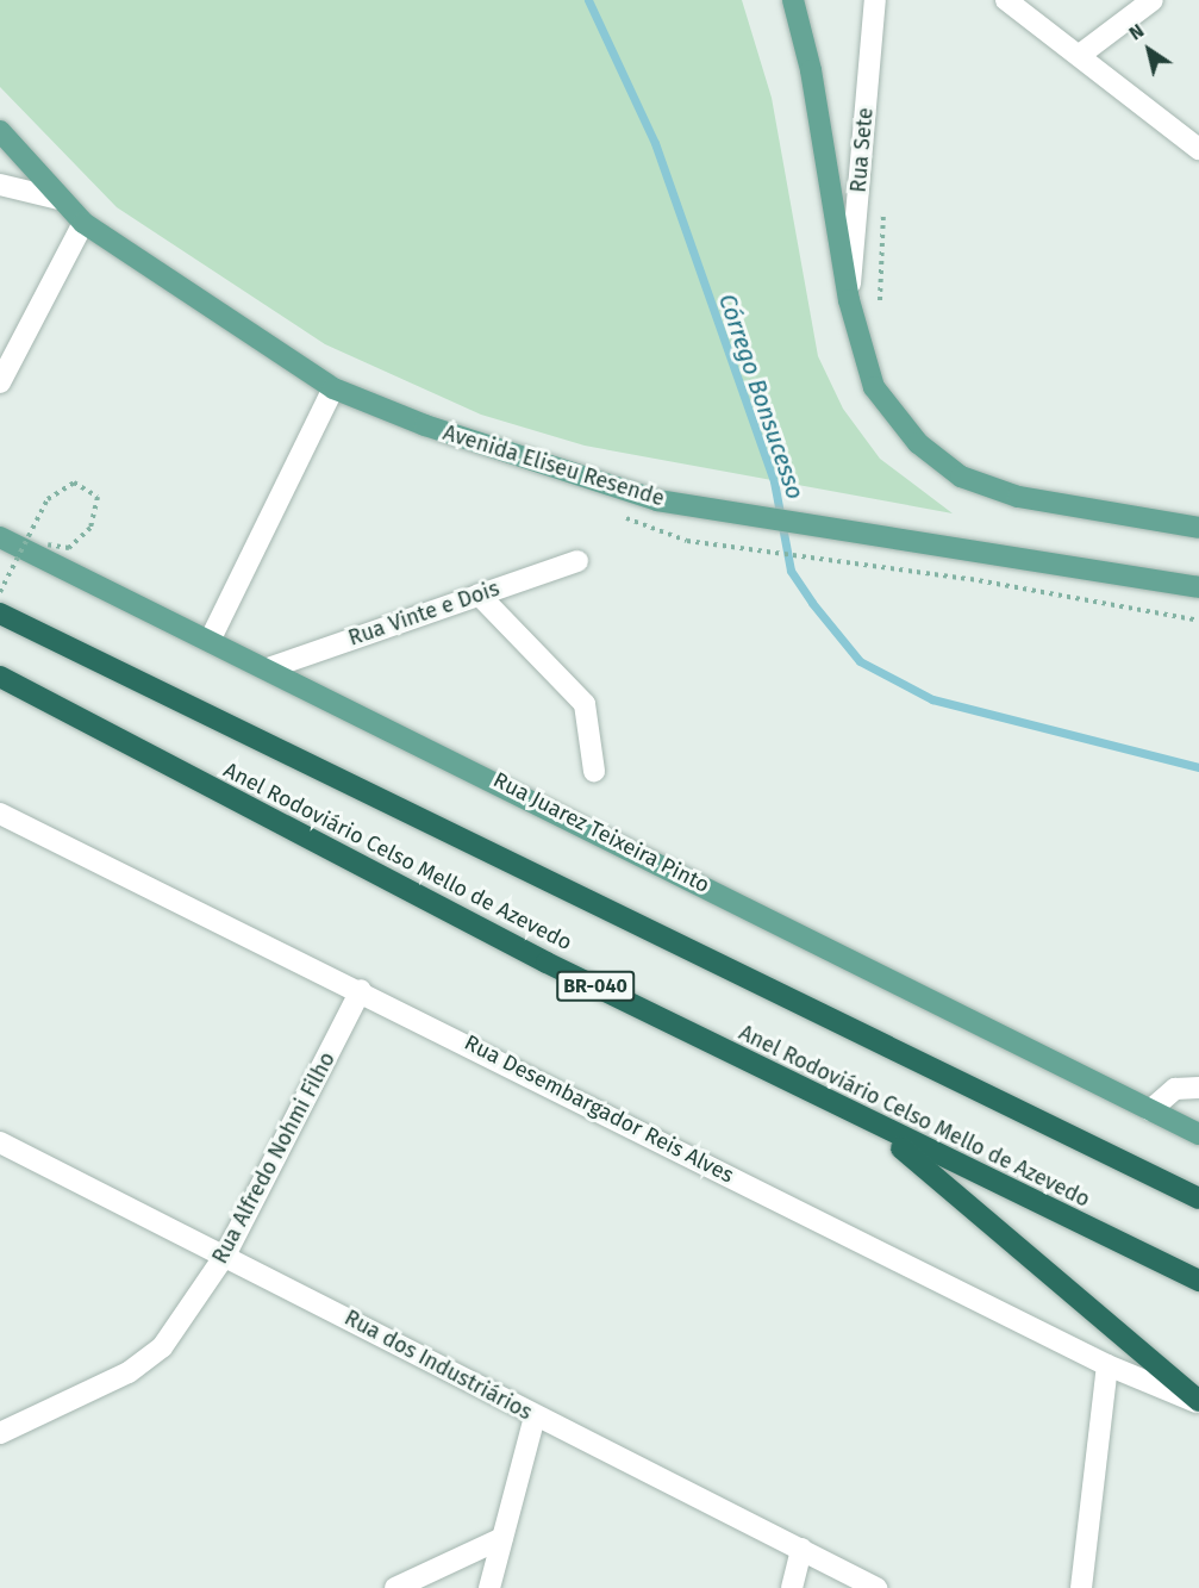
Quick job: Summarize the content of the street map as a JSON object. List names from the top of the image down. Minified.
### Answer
{"streets":{"highway":["Anel Rodoviário Celso Mello de Azevedo","BR-040"],"main road":["Avenida Eliseu Resende","Rua Juarez Teixeira Pinto"],"street":["Rua Sete","Rua Vinte e Dois","Rua Desembargador Reis Alves","Rua Alfredo Nohmi Filho","Rua dos Industriários"]},"crossings":[["Rua Vinte e Dois","Rua Juarez Teixeira Pinto"],["Rua Desembargador Reis Alves","Rua Alfredo Nohmi Filho"],["Rua Alfredo Nohmi Filho","Rua dos Industriários"]],"water":["Córrego Bonsucesso"],"north":"top left"}
